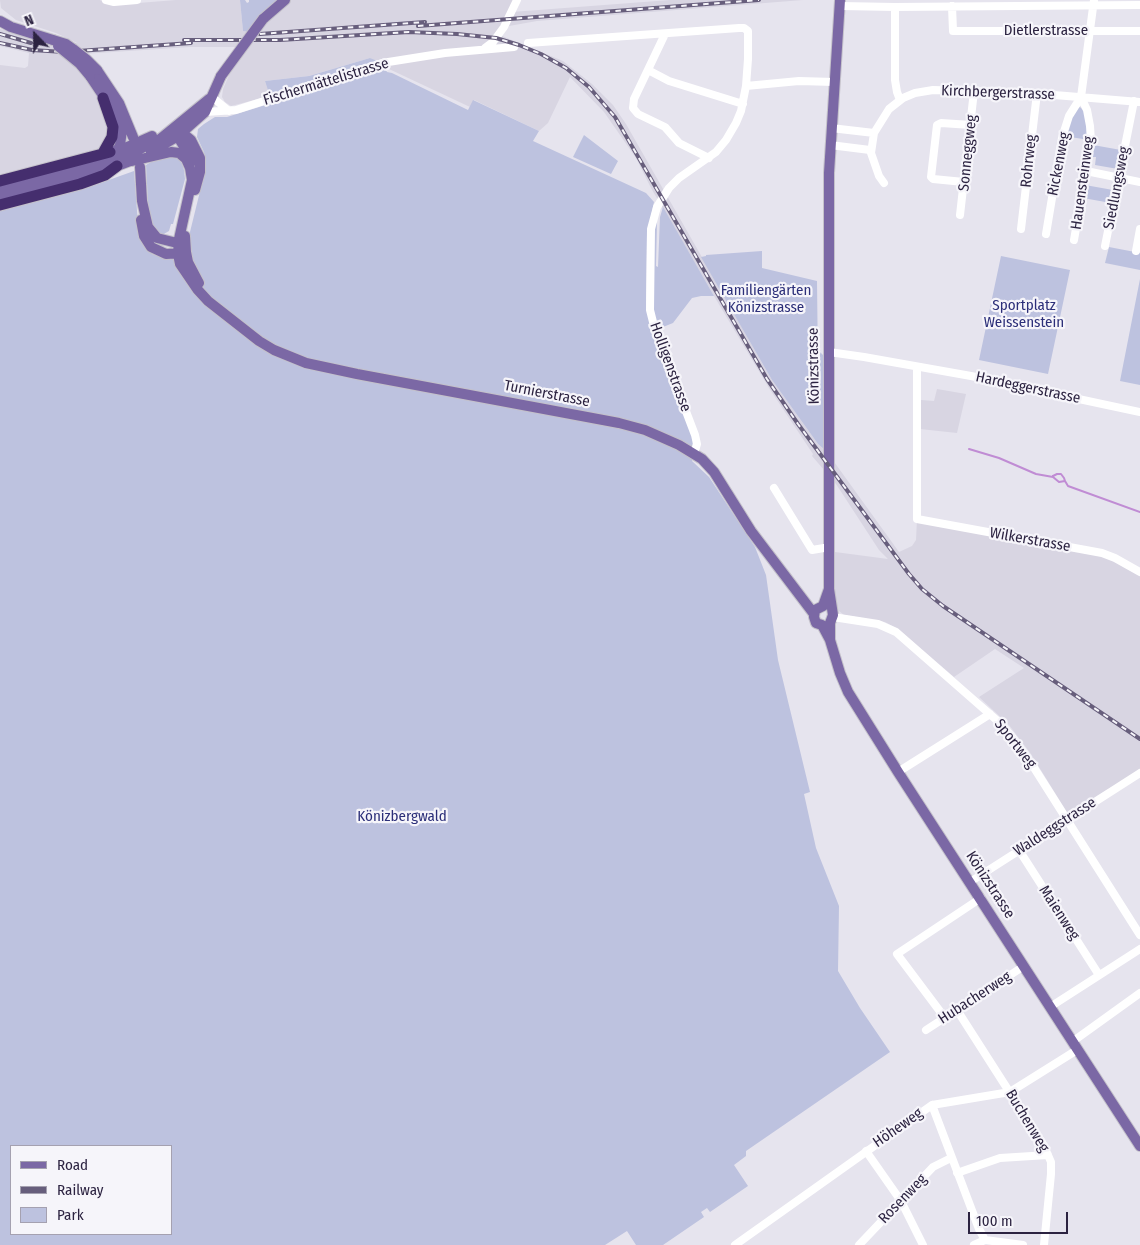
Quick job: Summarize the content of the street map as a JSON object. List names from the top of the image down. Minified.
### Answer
{"streets":{"main road":["Könizstrasse","Turnierstrasse"],"street":["Dietlerstrasse","Fischermättelistrasse","Kirchbergerstrasse","Sonneggweg","Rohrweg","Rickenweg","Hauensteinweg","Siedlungsweg","Holligenstrasse","Hardeggerstrasse","Wilkerstrasse","Sportweg","Waldeggstrasse","Maienweg","Hubacherweg","Buchenweg","Höheweg","Rosenweg"]},"crossings":[["Kirchbergerstrasse","Sonneggweg"],["Kirchbergerstrasse","Rohrweg"],["Kirchbergerstrasse","Rickenweg"],["Kirchbergerstrasse","Hauensteinweg"],["Kirchbergerstrasse","Siedlungsweg"],["Rickenweg","Hauensteinweg"],["Könizstrasse","Hardeggerstrasse"],["Könizstrasse","Turnierstrasse"],["Könizstrasse","Sportweg"],["Könizstrasse","Waldeggstrasse"],["Könizstrasse","Hubacherweg"],["Könizstrasse","Höheweg"],["Holligenstrasse","Turnierstrasse"],["Hardeggerstrasse","Wilkerstrasse"],["Turnierstrasse","Sportweg"],["Sportweg","Waldeggstrasse"],["Waldeggstrasse","Maienweg"],["Hubacherweg","Buchenweg"],["Buchenweg","Höheweg"]],"parks":["Familiengärten Könizstrasse","Sportplatz Weissenstein","Könizbergwald"],"legend":["Road","Railway","Park"],"scale_bar":"100 m","north":"top"}
